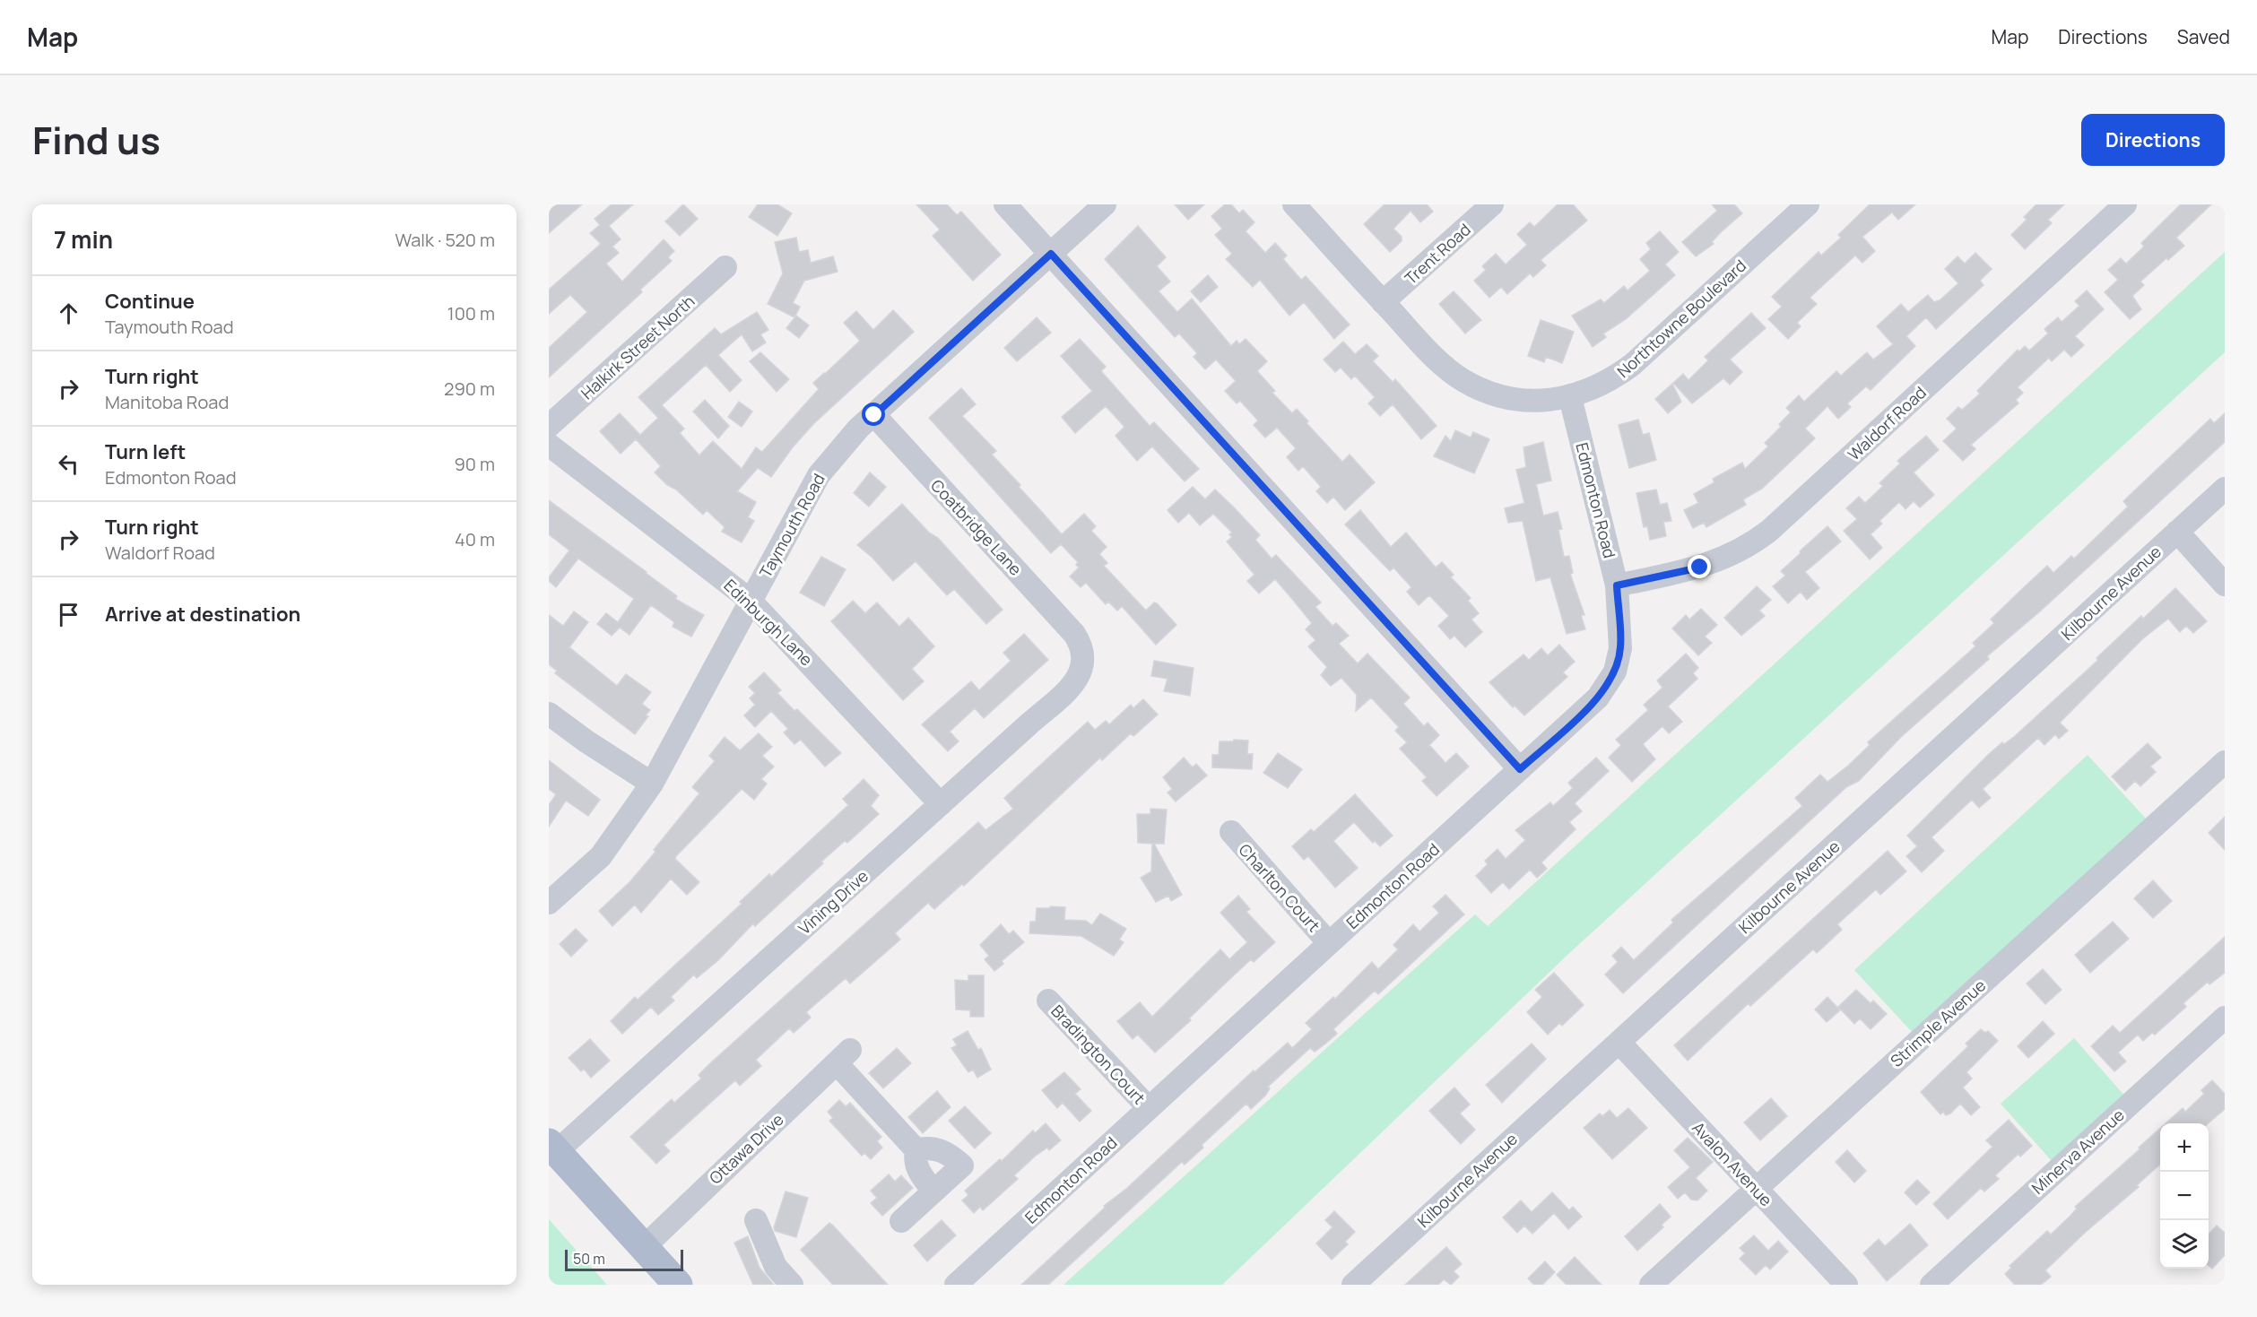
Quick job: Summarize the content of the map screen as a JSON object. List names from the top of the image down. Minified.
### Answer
{"streets":{"street":["Trent Road","Northtowne Boulevard","Halkirk Street North","Waldorf Road","Edmonton Road","Taymouth Road","Coatbridge Lane","Kilbourne Avenue","Edinburgh Lane","Charlton Court","Vining Drive","Strimple Avenue","Bradington Court","Ottawa Drive","Minerva Avenue","Avalon Avenue"]},"crossings":[["Trent Road","Northtowne Boulevard"],["Northtowne Boulevard","Edmonton Road"],["Waldorf Road","Edmonton Road"],["Edmonton Road","Charlton Court"],["Edmonton Road","Bradington Court"],["Taymouth Road","Coatbridge Lane"],["Taymouth Road","Edinburgh Lane"],["Coatbridge Lane","Vining Drive"],["Kilbourne Avenue","Avalon Avenue"],["Edinburgh Lane","Vining Drive"],["Strimple Avenue","Avalon Avenue"]],"scale_bar":"50 m","page":{"header":"Map","nav":["Map","Directions","Saved"],"title":"Find us","buttons":"Directions","heading":["7 min","Walk · 520 m"],"list":[["Continue","Taymouth Road","100 m"],["Turn right","Manitoba Road","290 m"],["Turn left","Edmonton Road","90 m"],["Turn right","Waldorf Road","40 m"],"Arrive at destination"],"map_buttons":["+","−"],"scale":"50 m"}}
